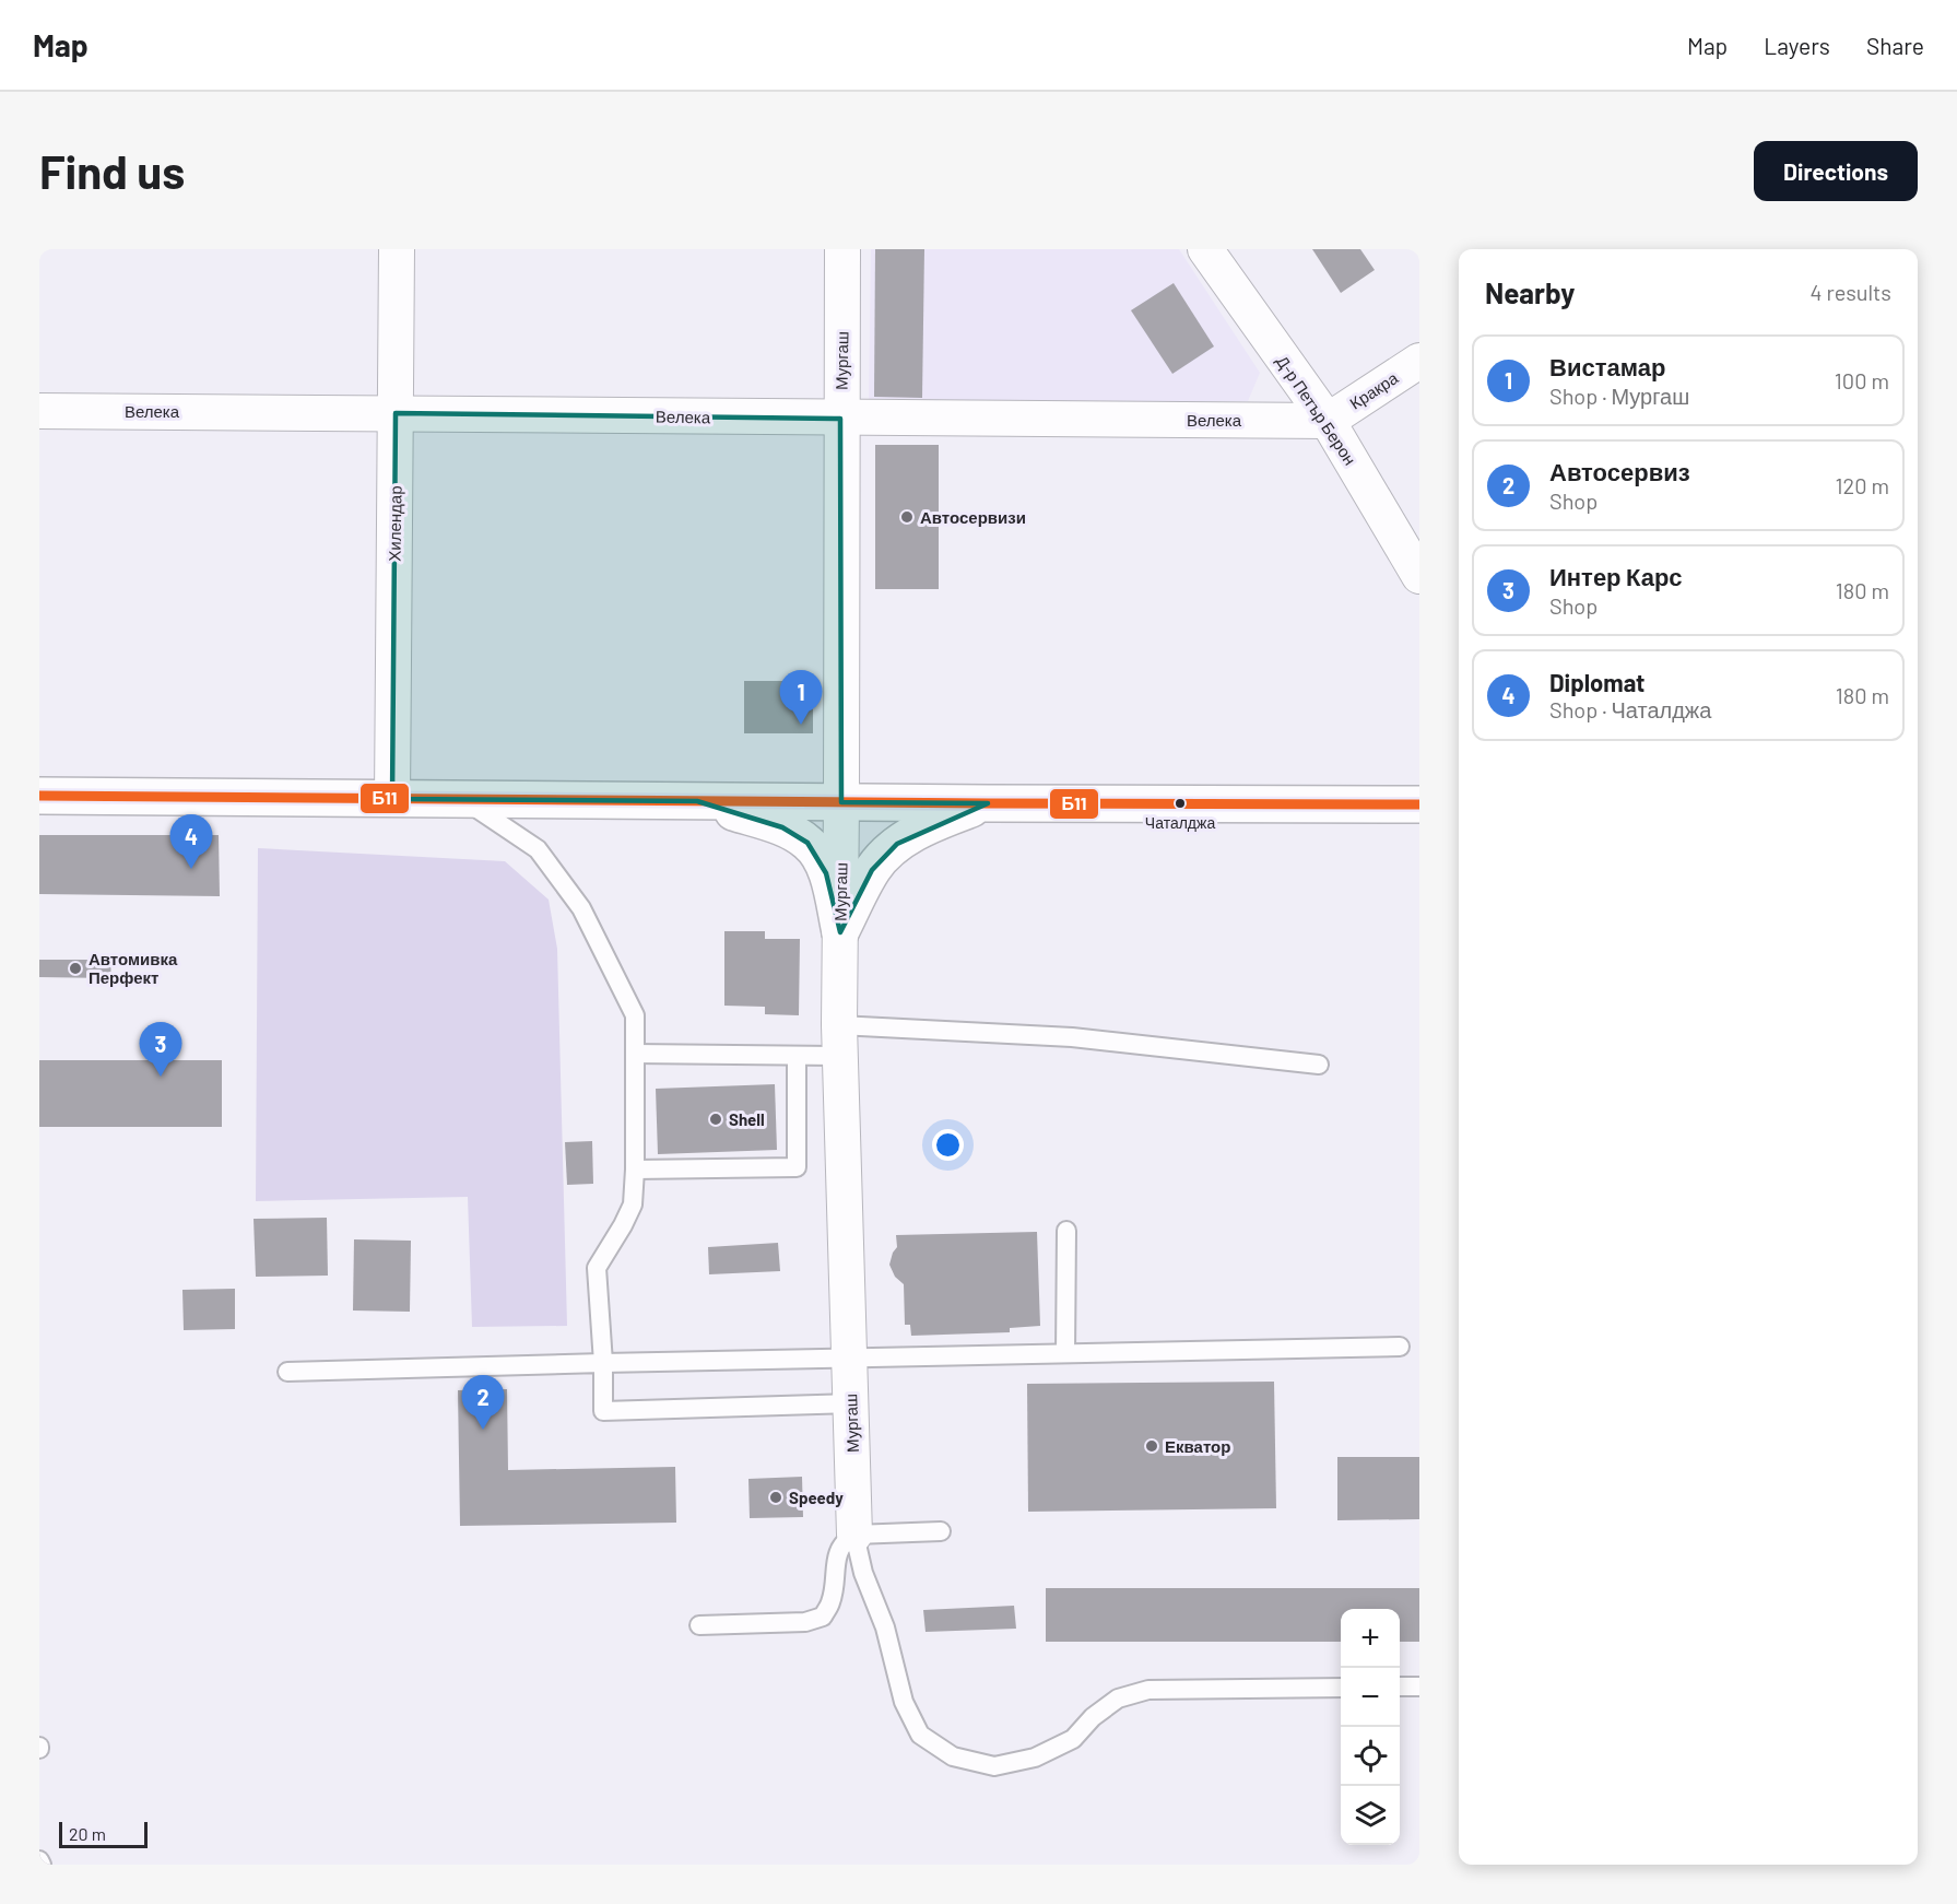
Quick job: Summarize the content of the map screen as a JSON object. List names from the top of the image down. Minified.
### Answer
{"streets":{"street":["Мургаш","Кракра","Д-р Петър Берон","Велека","Хилендар"]},"crossings":[["Мургаш","Велека"],["Кракра","Д-р Петър Берон"],["Кракра","Велека"],["Д-р Петър Берон","Велека"],["Велека","Хилендар"]],"places":["Автосервизи","Чаталджа","Автомивка Перфект","Shell","Екватор","Speedy"],"lines":["transit line Б11"],"scale_bar":"20 m","page":{"header":"Map","nav":["Map","Layers","Share"],"buttons":"Directions","title":"Find us","heading":["Nearby","4 results"],"list":[{"mark":"1","name":"Вистамар","note":"Shop · Мургаш","value":"100 m"},{"mark":"2","name":"Автосервиз","note":"Shop","value":"120 m"},{"mark":"3","name":"Интер Карс","note":"Shop","value":"180 m"},{"mark":"4","name":"Diplomat","note":"Shop · Чаталджа","value":"180 m"}],"pins":["1","4","3","2"],"map_buttons":["+","−"],"scale":"20 m"}}
